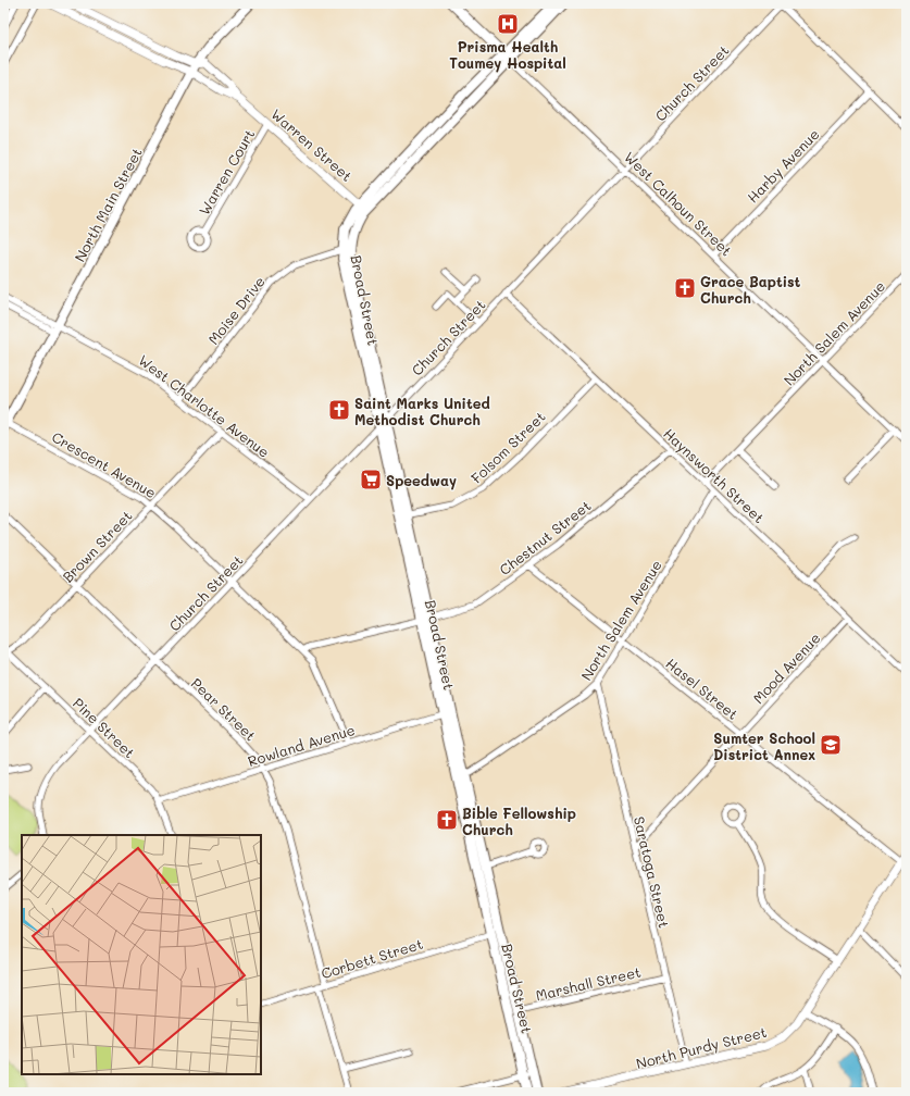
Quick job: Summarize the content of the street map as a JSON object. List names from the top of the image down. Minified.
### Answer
{"streets":{"main road":["West Calhoun Street","North Main Street","Broad Street"],"street":["Church Street","Warren Street","Harby Avenue","Warren Court","Moise Drive","North Salem Avenue","West Charlotte Avenue","Folsom Street","Crescent Avenue","Haynsworth Street","Chestnut Street","Brown Street","Mood Avenue","Hasel Street","Pear Street","Pine Street","Rowland Avenue","Saratoga Street","Corbett Street","Marshall Street","North Purdy Street"]},"crossings":[["Church Street","West Calhoun Street"],["Church Street","Broad Street"],["Church Street","West Charlotte Avenue"],["Church Street","Crescent Avenue"],["Church Street","Haynsworth Street"],["Church Street","Pear Street"],["Church Street","Pine Street"],["Warren Street","Warren Court"],["Warren Street","North Main Street"],["Warren Street","Broad Street"],["Harby Avenue","West Calhoun Street"],["West Calhoun Street","North Salem Avenue"],["North Main Street","West Charlotte Avenue"],["North Main Street","Crescent Avenue"],["Broad Street","Moise Drive"],["Broad Street","North Salem Avenue"],["Broad Street","Folsom Street"],["Broad Street","Chestnut Street"],["Broad Street","Rowland Avenue"],["Broad Street","Corbett Street"],["Broad Street","Marshall Street"],["Moise Drive","West Charlotte Avenue"],["North Salem Avenue","Haynsworth Street"],["North Salem Avenue","Hasel Street"],["North Salem Avenue","Saratoga Street"],["West Charlotte Avenue","Brown Street"],["Folsom Street","Haynsworth Street"],["Crescent Avenue","Brown Street"],["Crescent Avenue","Rowland Avenue"],["Haynsworth Street","Chestnut Street"],["Haynsworth Street","Mood Avenue"],["Chestnut Street","Hasel Street"],["Brown Street","Pear Street"],["Brown Street","Pine Street"],["Mood Avenue","Hasel Street"],["Mood Avenue","Saratoga Street"],["Hasel Street","North Purdy Street"],["Pear Street","Rowland Avenue"],["Pear Street","Corbett Street"],["Pine Street","Rowland Avenue"],["Saratoga Street","Marshall Street"],["Saratoga Street","North Purdy Street"]],"places":{"hospital":["Prisma Health Toumey Hospital"],"church":["Grace Baptist Church","Saint Marks United Methodist Church","Bible Fellowship Church"],"supermarket":["Speedway"],"school or university":["Sumter School District Annex"]}}
